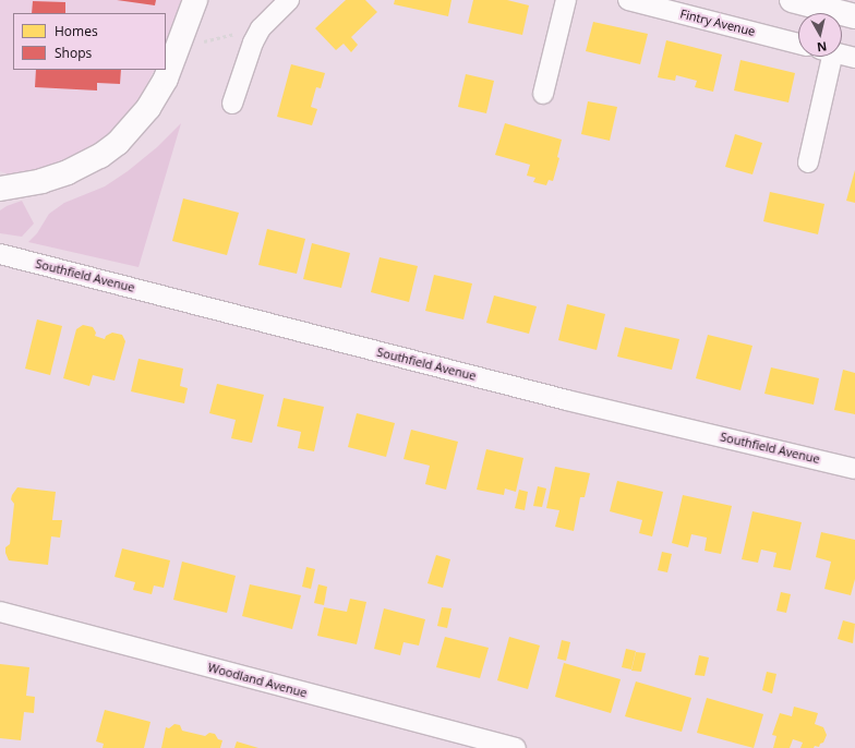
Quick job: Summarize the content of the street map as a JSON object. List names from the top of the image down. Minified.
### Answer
{"streets":{"street":["Fintry Avenue","Southfield Avenue","Woodland Avenue"]},"legend":["Homes","Shops"],"north":"bottom"}
